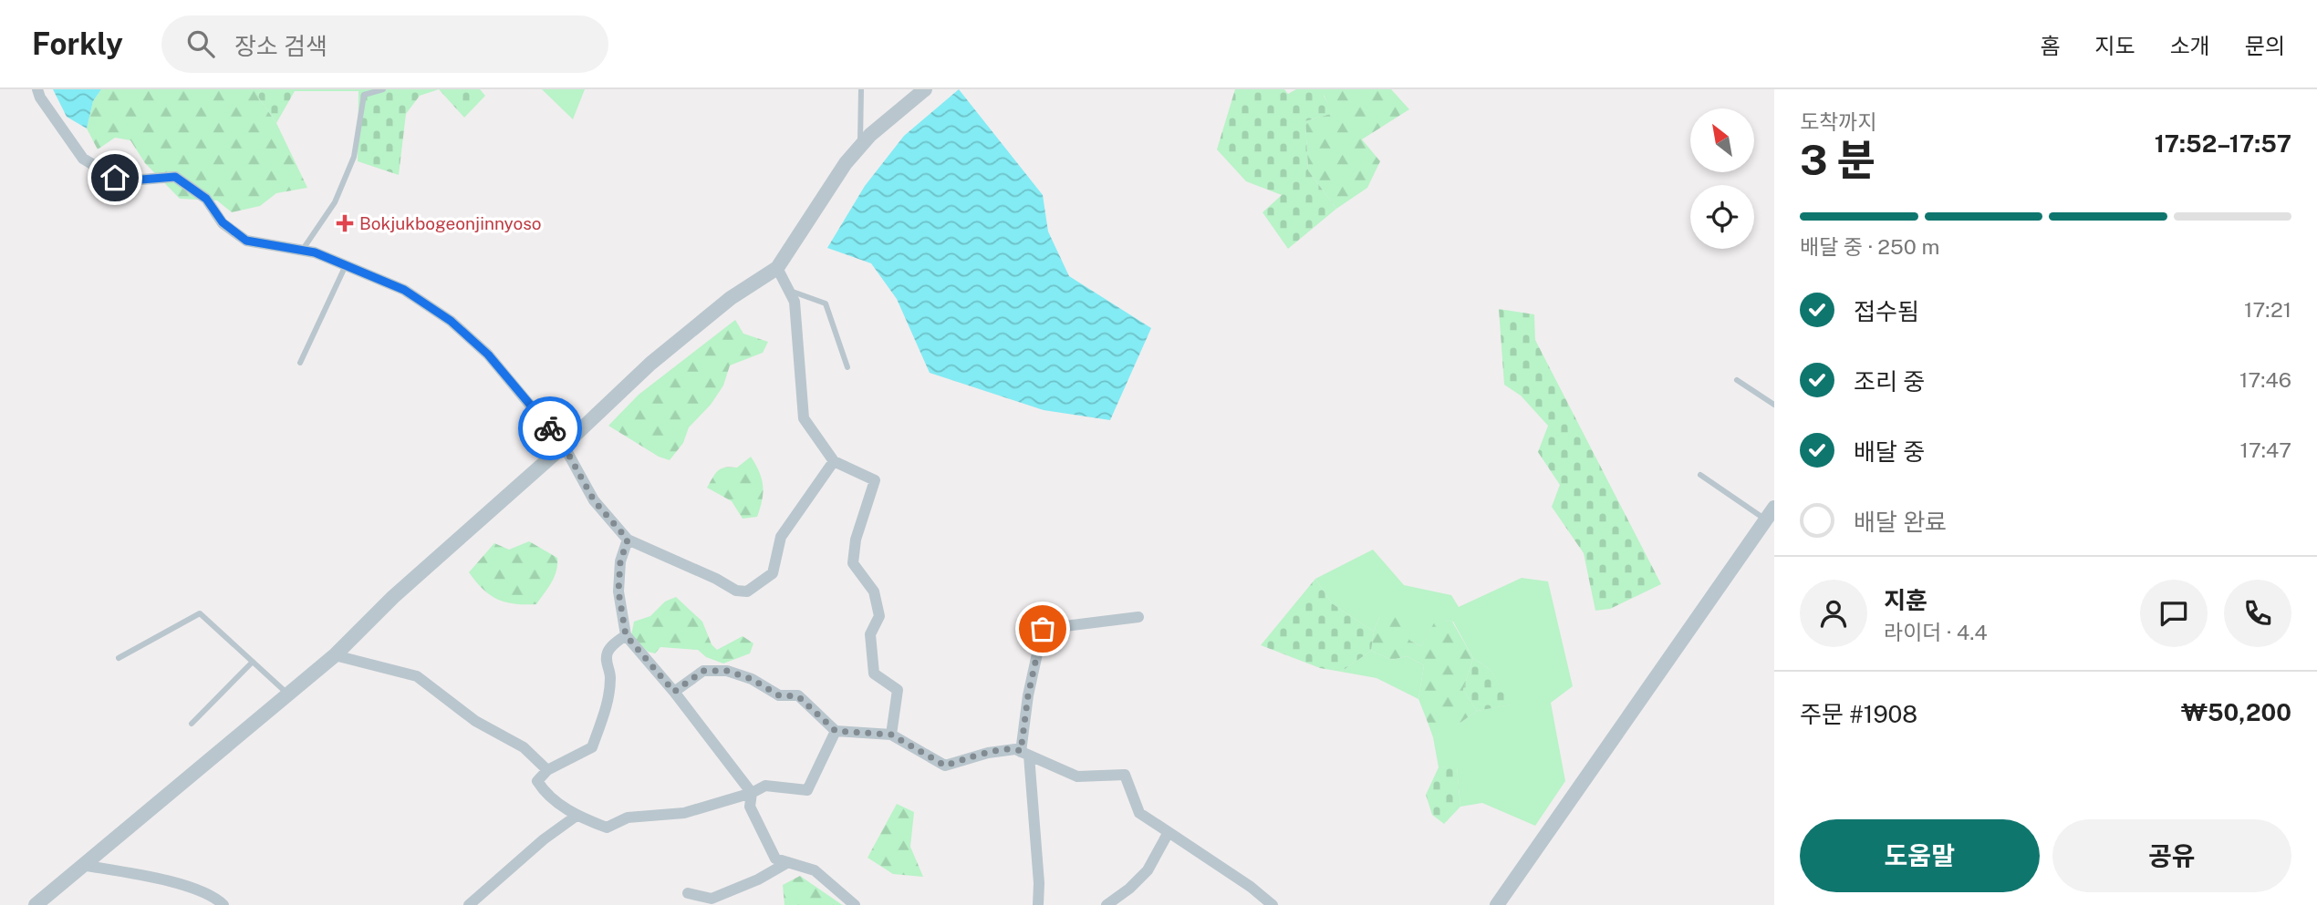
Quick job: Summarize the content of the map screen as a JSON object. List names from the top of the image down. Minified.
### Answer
{"places":{"health":["Bokjukbogeonjinnyoso"]},"north":"top left","page":{"header":"Forkly","search":"장소 검색","nav":["홈","지도","소개","문의"],"heading":["3 분","도착까지","17:52–17:57"],"panel":["지훈","라이더 · 4.4","주문 #1908","₩50,200"],"bar":"배달 중 · 250 m","list":[["접수됨","17:21"],["조리 중","17:46"],["배달 중","17:47"],"배달 완료"],"buttons":["도움말","공유"]}}
